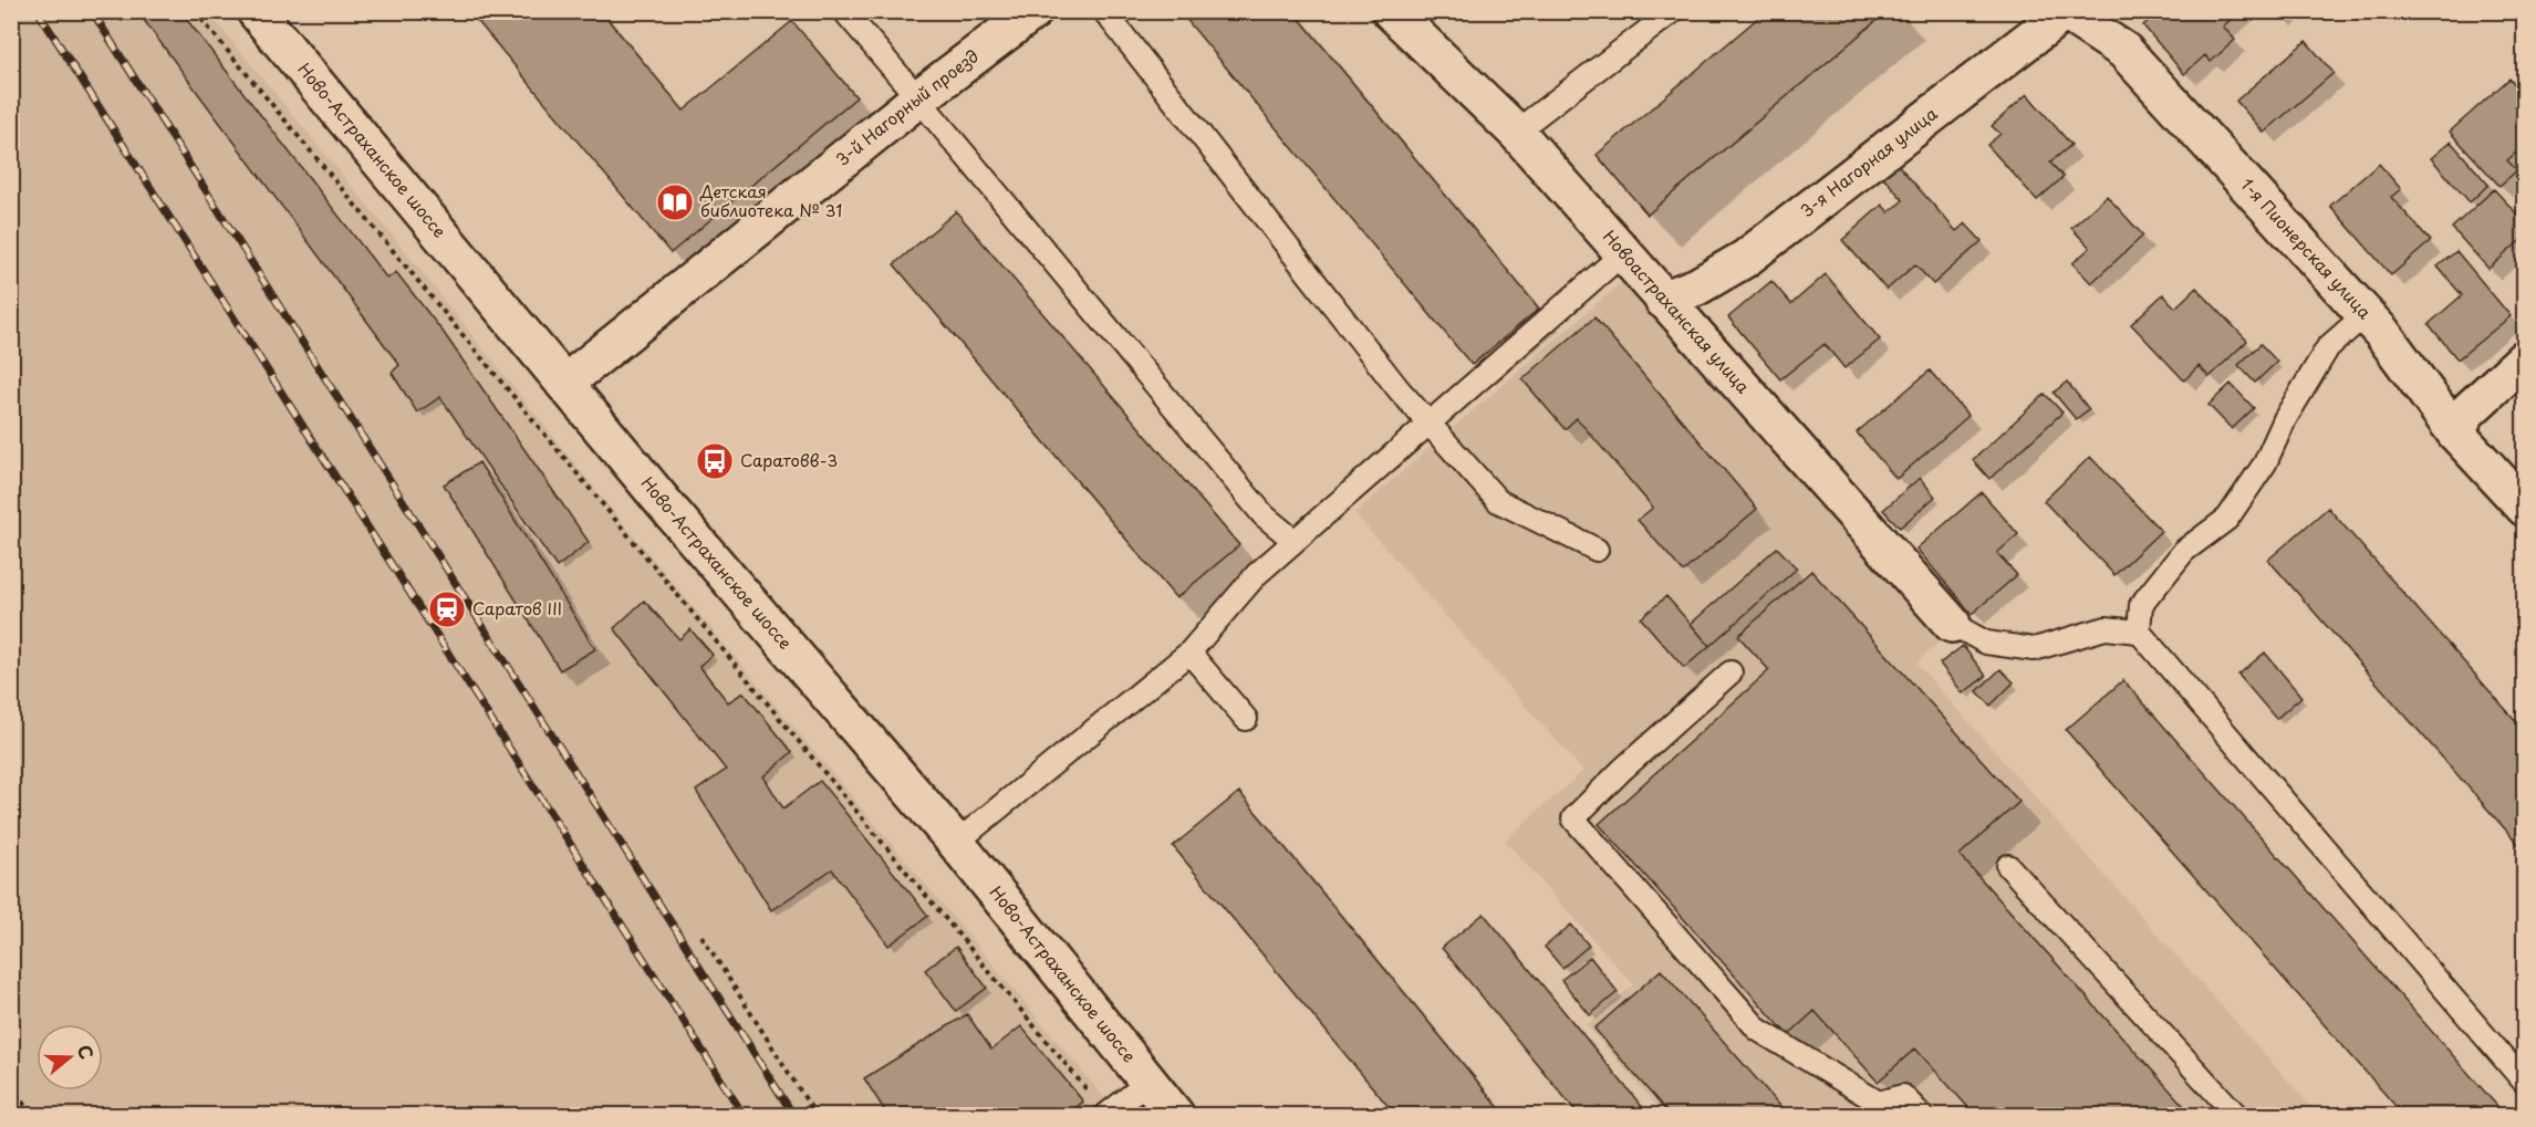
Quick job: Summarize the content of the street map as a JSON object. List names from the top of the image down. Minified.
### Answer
{"streets":{"street":["3-й Нагорный проезд","Ново-Астраханское шоссе","3-я Нагорная улица","1-я Пионерская улица","Новоастраханская улица"]},"crossings":[["3-й Нагорный проезд","Ново-Астраханское шоссе"],["3-я Нагорная улица","1-я Пионерская улица"],["3-я Нагорная улица","Новоастраханская улица"]],"places":{"library":["Детская библиотека № 31"],"bus stop":["Саратовв-3"],"station":["Саратов III"]},"north":"right"}
